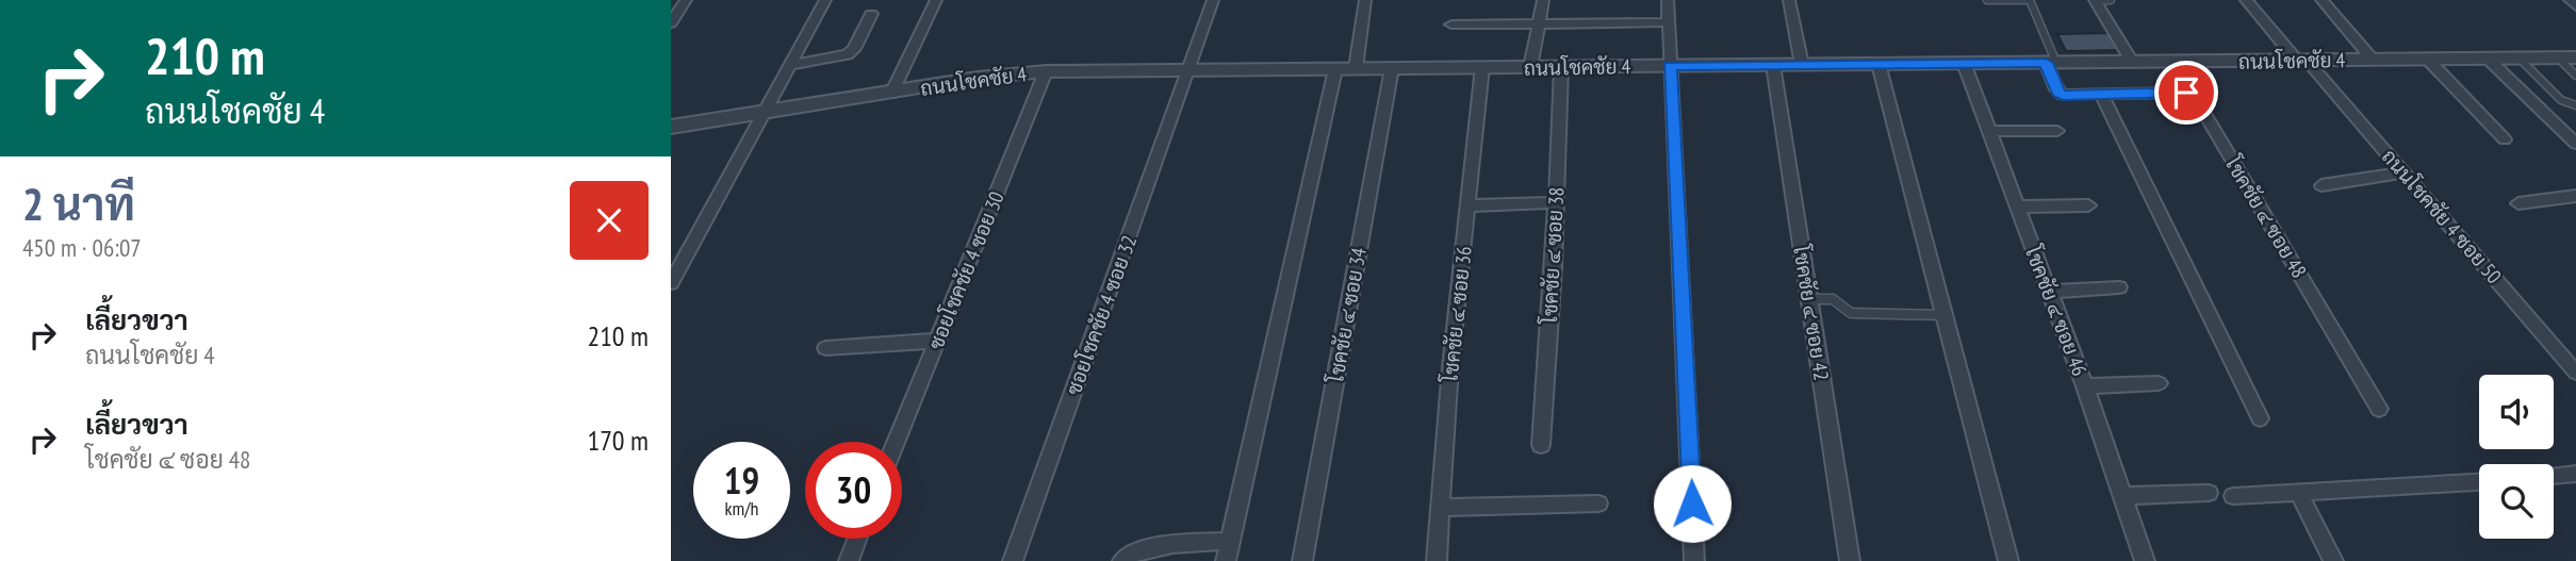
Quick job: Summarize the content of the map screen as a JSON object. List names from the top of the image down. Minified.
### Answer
{"streets":{"street":["ถนนโชคชัย 4","ถนนโชคชัย 4 ซอย 50","โชคชัย ๔ ซอย 48","โชคชัย ๔ ซอย 38","ซอยโชคชัย 4 ซอย 30","โชคชัย ๔ ซอย 46","โชคชัย ๔ ซอย 42","โชคชัย ๔ ซอย 36","ซอยโชคชัย 4 ซอย 32","โชคชัย ๔ ซอย 34"]},"crossings":[["ถนนโชคชัย 4","ถนนโชคชัย 4 ซอย 50"],["ถนนโชคชัย 4","โชคชัย ๔ ซอย 48"],["ถนนโชคชัย 4","โชคชัย ๔ ซอย 38"],["ถนนโชคชัย 4","ซอยโชคชัย 4 ซอย 30"],["ถนนโชคชัย 4","โชคชัย ๔ ซอย 46"],["ถนนโชคชัย 4","โชคชัย ๔ ซอย 42"],["ถนนโชคชัย 4","โชคชัย ๔ ซอย 36"],["ถนนโชคชัย 4","ซอยโชคชัย 4 ซอย 32"],["ถนนโชคชัย 4","โชคชัย ๔ ซอย 34"]],"page":{"turn":["210 m","ถนนโชคชัย 4"],"heading":["2 นาที","450 m · 06:07"],"list":[{"name":"เลี้ยวขวา","note":"ถนนโชคชัย 4","value":"210 m"},{"name":"เลี้ยวขวา","note":"โชคชัย ๔ ซอย 48","value":"170 m"}],"speed":"19 km/h","limit":"30"}}
